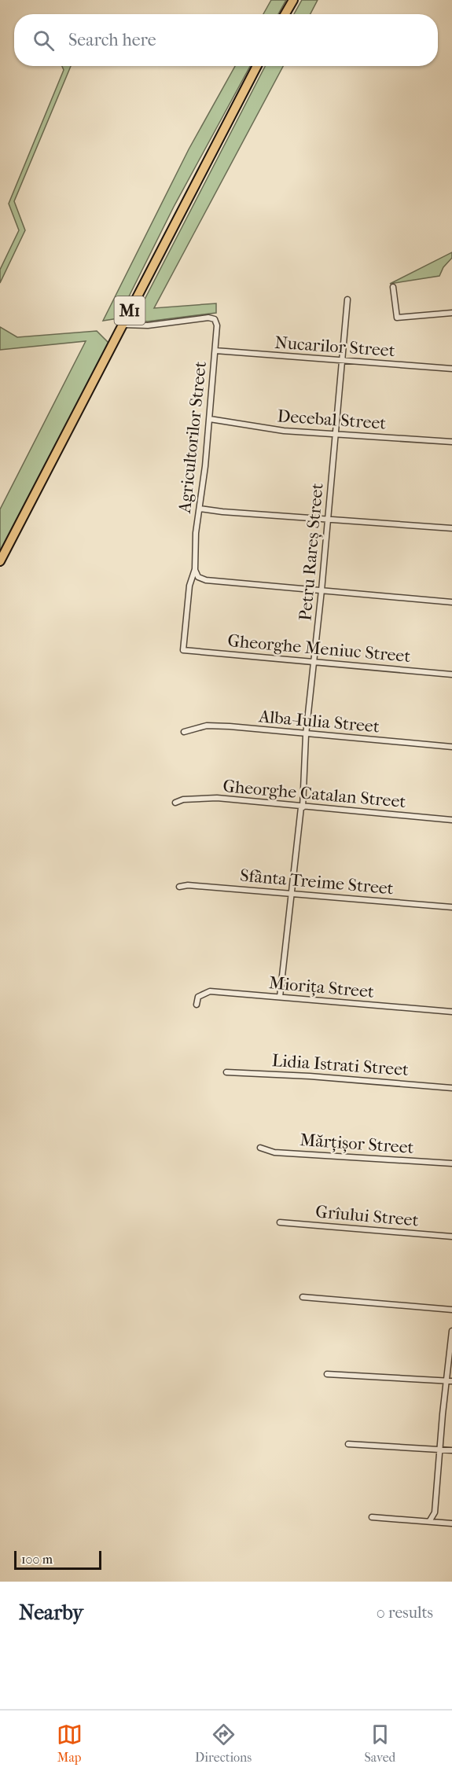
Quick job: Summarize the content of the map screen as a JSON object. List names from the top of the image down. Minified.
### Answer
{"streets":{"highway":["M1"],"street":["Nucarilor Street","Decebal Street","Agricultorilor Street","Petru Rareș Street","Gheorghe Meniuc Street","Alba-Iulia Street","Gheorghe Catalan Street","Sfânta Treime Street","Miorița Street","Lidia Istrati Street","Mărțișor Street","Grîului Street"]},"crossings":[["M1","Agricultorilor Street"],["Nucarilor Street","Agricultorilor Street"],["Nucarilor Street","Petru Rareș Street"],["Decebal Street","Agricultorilor Street"],["Decebal Street","Petru Rareș Street"],["Agricultorilor Street","Gheorghe Meniuc Street"],["Petru Rareș Street","Gheorghe Meniuc Street"],["Petru Rareș Street","Alba-Iulia Street"],["Petru Rareș Street","Gheorghe Catalan Street"],["Petru Rareș Street","Sfânta Treime Street"],["Petru Rareș Street","Miorița Street"]],"scale_bar":"100 m","page":{"search":"Search here","scale":"100 m","heading":["Nearby","0 results"],"nav":["Map","Directions","Saved"]}}
